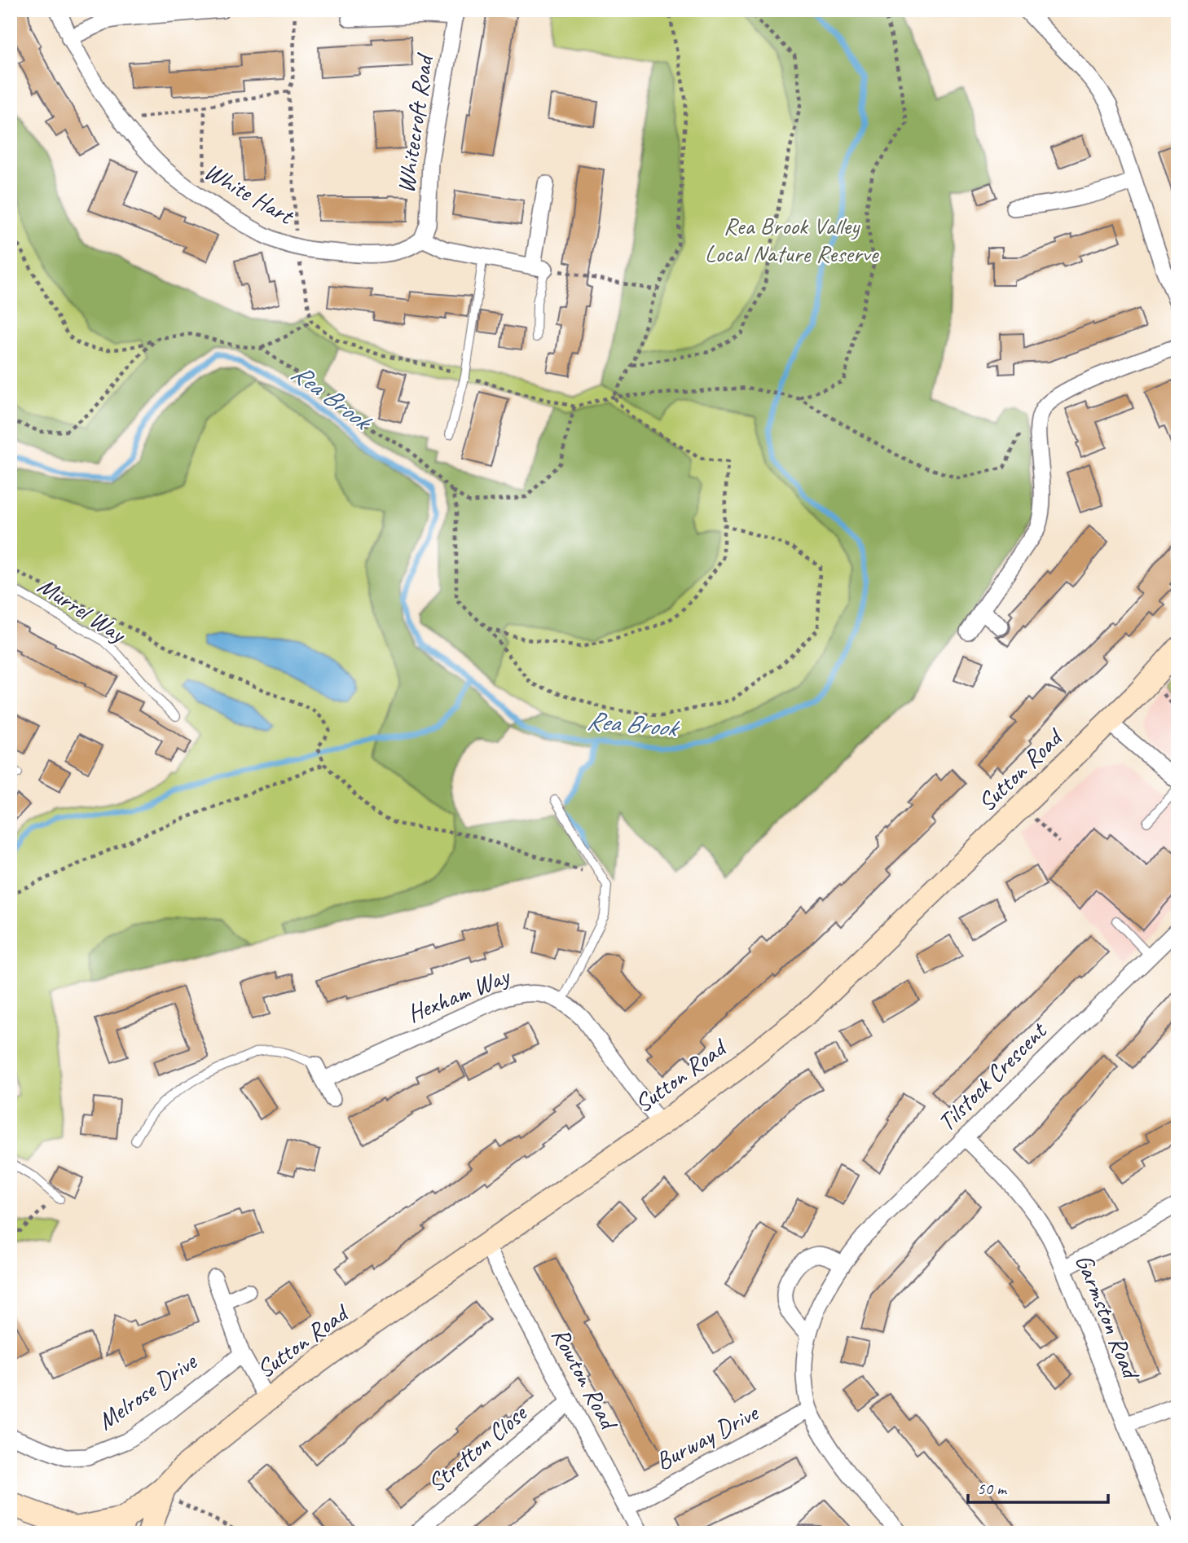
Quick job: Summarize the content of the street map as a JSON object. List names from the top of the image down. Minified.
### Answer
{"streets":{"street":["Whitecroft Road","White Hart","Sutton Road","Hexham Way","Tilstock Crescent","Garmston Road","Rowton Road","Melrose Drive","Burway Drive","Stretton Close"],"lane":["Murrel Way"]},"crossings":[["Whitecroft Road","White Hart"],["Sutton Road","Hexham Way"],["Sutton Road","Rowton Road"],["Tilstock Crescent","Garmston Road"],["Tilstock Crescent","Burway Drive"],["Rowton Road","Burway Drive"],["Rowton Road","Stretton Close"]],"water":["Rea Brook"],"parks":["Rea Brook Valley Local Nature Reserve"],"scale_bar":"50 m"}
